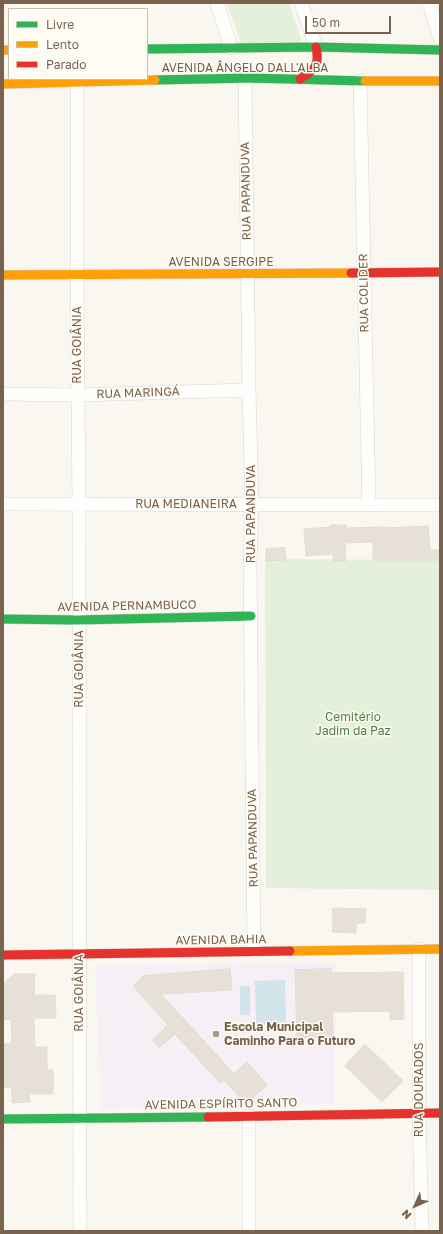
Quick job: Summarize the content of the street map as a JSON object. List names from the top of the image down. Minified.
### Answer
{"streets":{"street":["AVENIDA ÂNGELO DALL'ALBA","RUA PAPANDUVA","AVENIDA SERGIPE","RUA COLIDER","RUA GOIÂNIA","RUA MARINGÁ","RUA MEDIANEIRA","AVENIDA PERNAMBUCO","AVENIDA BAHIA","RUA DOURADOS","AVENIDA ESPÍRITO SANTO"]},"crossings":[["AVENIDA ÂNGELO DALL'ALBA","RUA PAPANDUVA"],["AVENIDA ÂNGELO DALL'ALBA","RUA COLIDER"],["AVENIDA ÂNGELO DALL'ALBA","RUA GOIÂNIA"],["RUA PAPANDUVA","AVENIDA SERGIPE"],["RUA PAPANDUVA","RUA MARINGÁ"],["RUA PAPANDUVA","RUA MEDIANEIRA"],["RUA PAPANDUVA","AVENIDA PERNAMBUCO"],["RUA PAPANDUVA","AVENIDA BAHIA"],["AVENIDA SERGIPE","RUA COLIDER"],["AVENIDA SERGIPE","RUA GOIÂNIA"],["RUA COLIDER","RUA MEDIANEIRA"],["RUA GOIÂNIA","RUA MARINGÁ"],["RUA GOIÂNIA","RUA MEDIANEIRA"],["RUA GOIÂNIA","AVENIDA PERNAMBUCO"],["RUA GOIÂNIA","AVENIDA BAHIA"],["RUA GOIÂNIA","AVENIDA ESPÍRITO SANTO"],["AVENIDA BAHIA","RUA DOURADOS"],["RUA DOURADOS","AVENIDA ESPÍRITO SANTO"]],"parks":["Cemitério Jadim da Paz"],"places":["Escola Municipal Caminho Para o Futuro"],"legend":["Livre","Lento","Parado"],"scale_bar":"50 m","north":"bottom left"}
